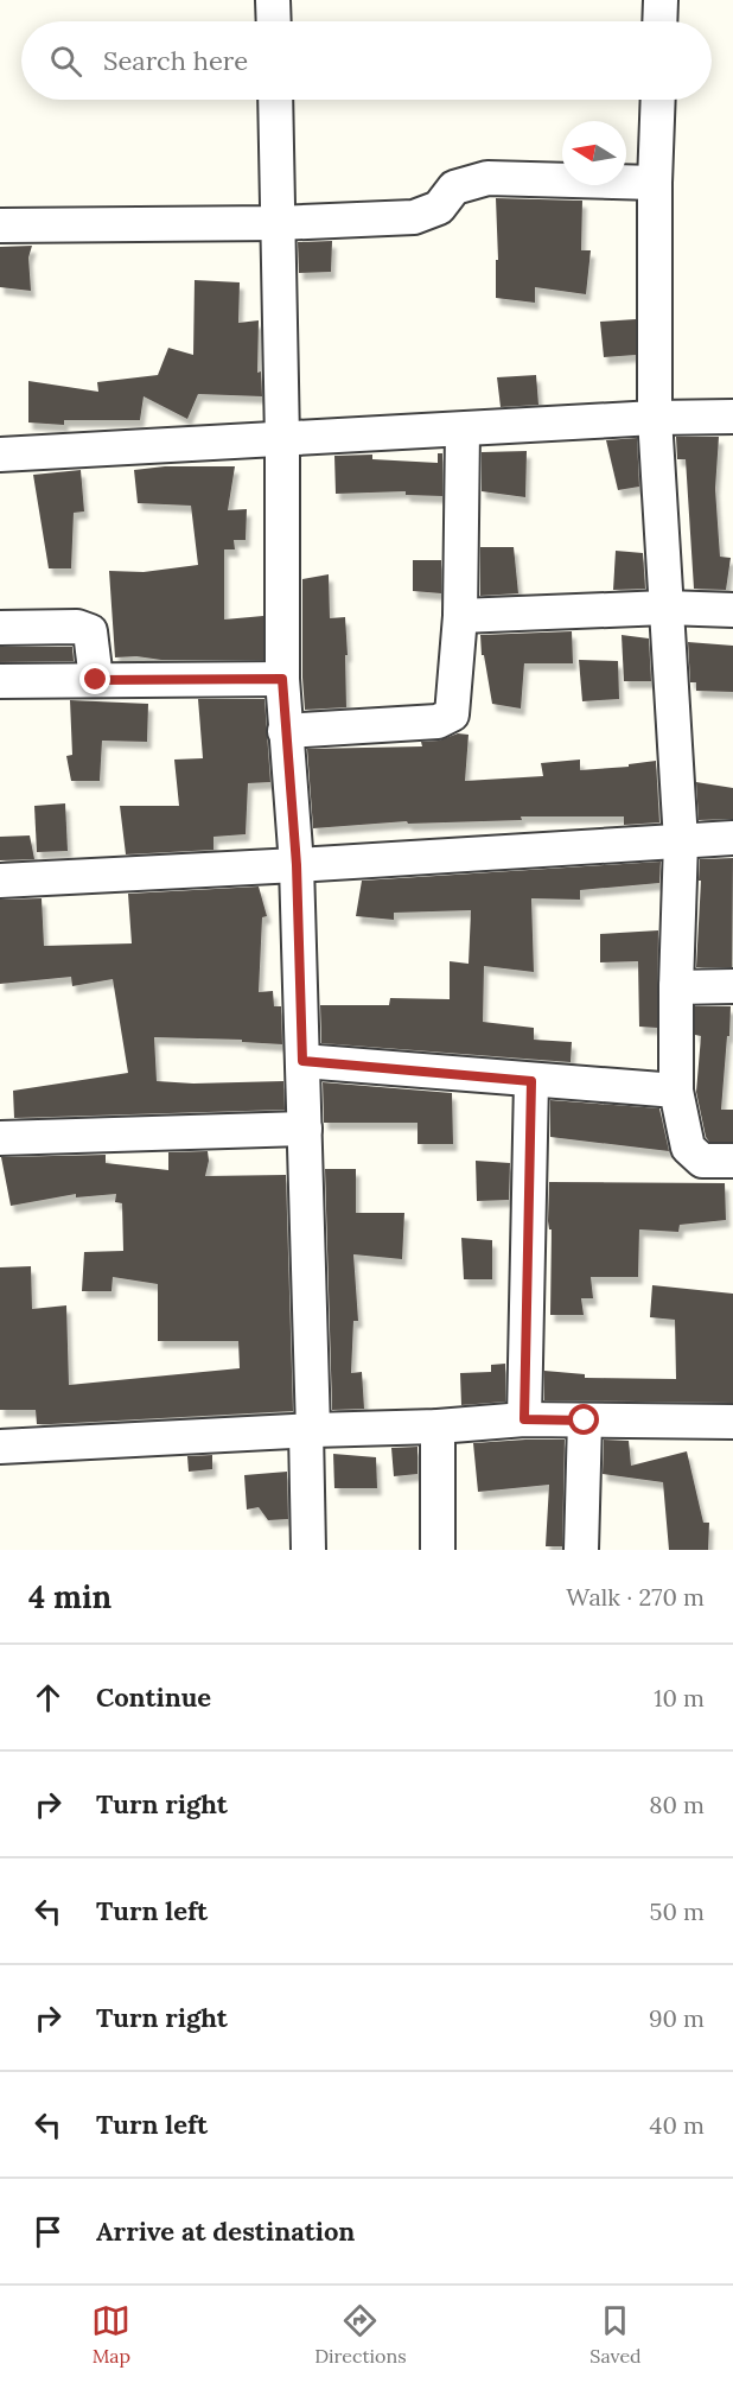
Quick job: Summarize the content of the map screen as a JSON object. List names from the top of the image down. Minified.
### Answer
{"north":"left","page":{"search":"Search here","heading":["4 min","Walk · 270 m"],"list":[["Continue","10 m"],["Turn right","80 m"],["Turn left","50 m"],["Turn right","90 m"],["Turn left","40 m"],"Arrive at destination"],"nav":["Map","Directions","Saved"]}}
